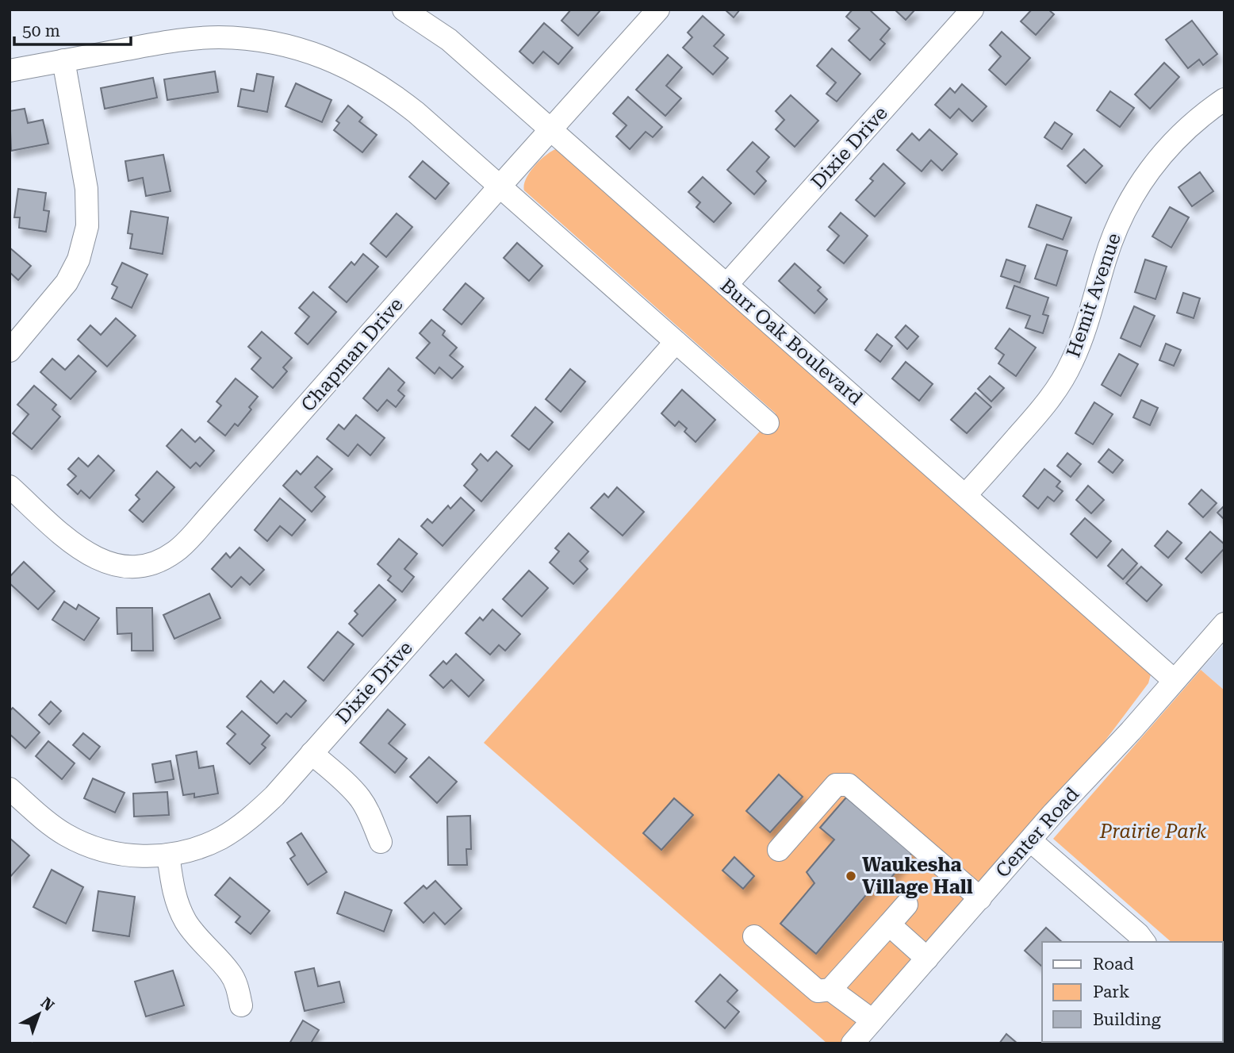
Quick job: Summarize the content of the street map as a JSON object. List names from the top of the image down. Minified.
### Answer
{"streets":{"street":["Dixie Drive","Hemit Avenue","Burr Oak Boulevard","Chapman Drive","Center Road"]},"crossings":[["Dixie Drive","Burr Oak Boulevard"],["Hemit Avenue","Burr Oak Boulevard"],["Burr Oak Boulevard","Chapman Drive"],["Burr Oak Boulevard","Center Road"]],"parks":["Prairie Park"],"places":["Waukesha Village Hall"],"legend":["Road","Park","Building"],"scale_bar":"50 m","north":"top right"}
